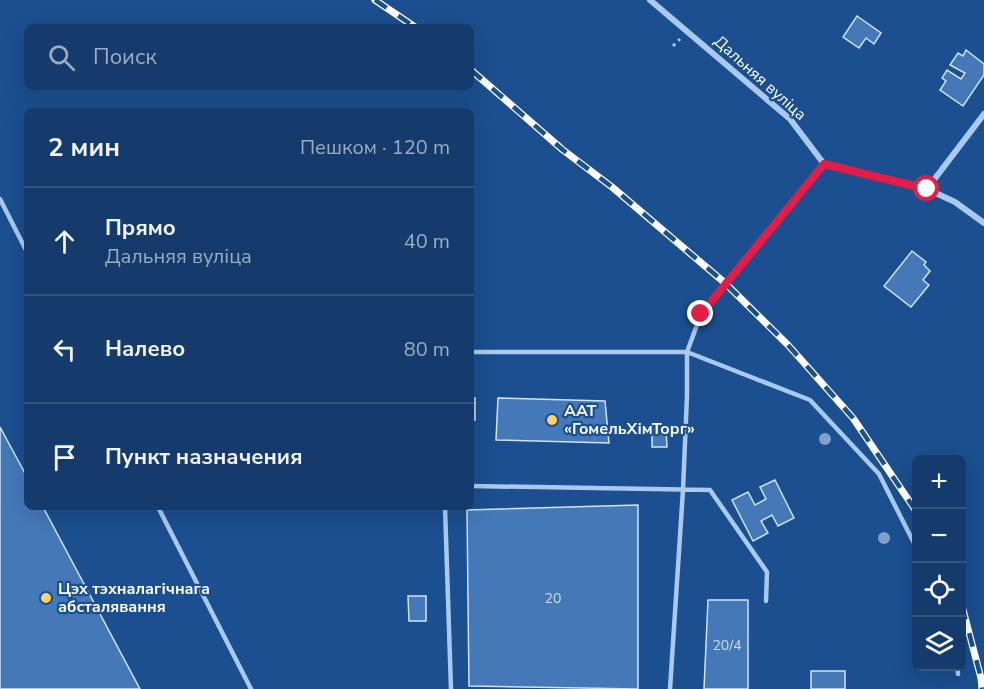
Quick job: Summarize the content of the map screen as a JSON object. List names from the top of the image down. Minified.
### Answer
{"streets":{"street":["Дальняя вуліца"]},"places":["ААТ «ГомельХімТорг»","Цэх тэхналагічнага абсталявання"],"house_numbers":["20","20/4"],"page":{"search":"Поиск","heading":["2 мин","Пешком · 120 m"],"list":[["Прямо","Дальняя вуліца","40 m"],["Налево","80 m"],"Пункт назначения"],"map_buttons":["+","−"]}}
